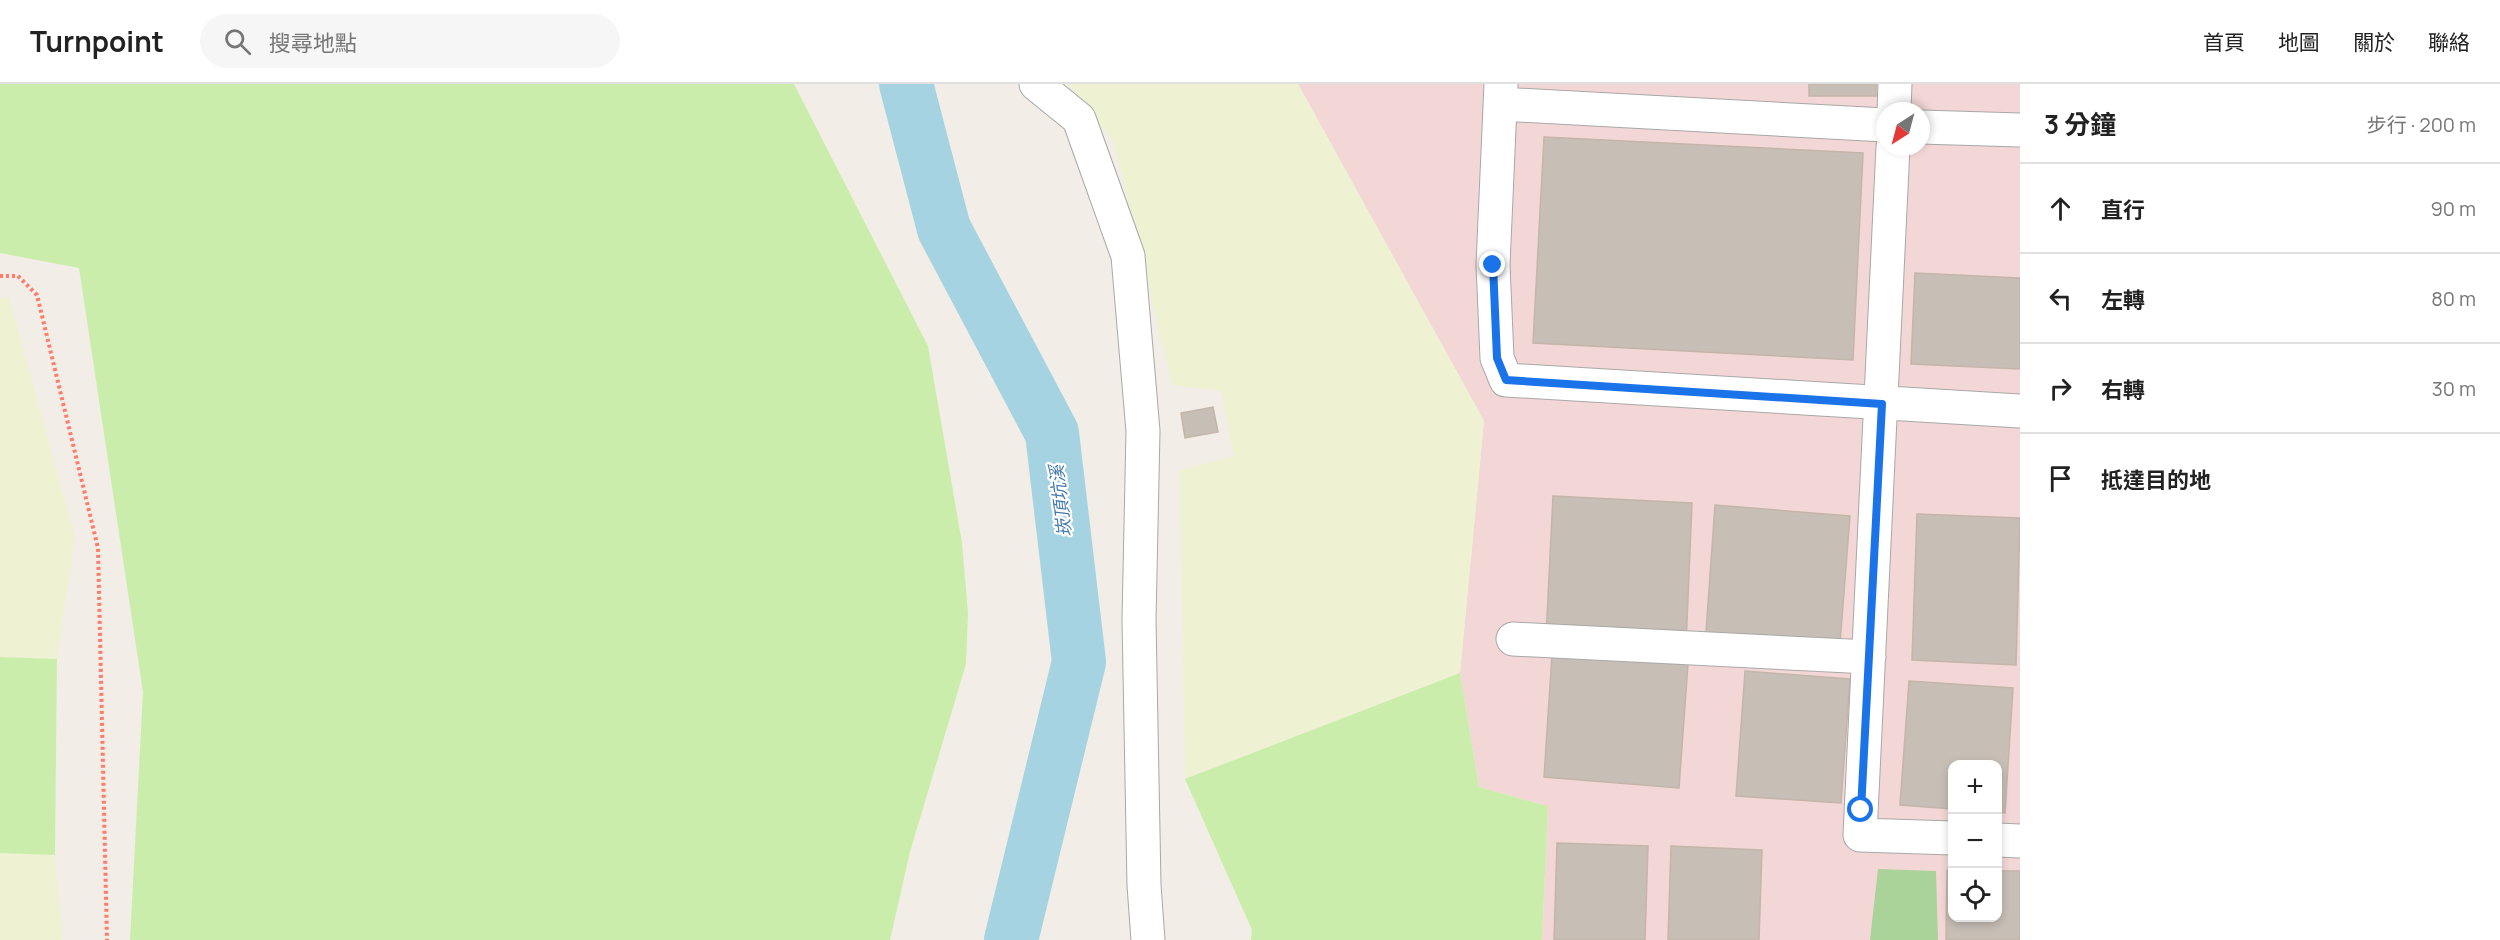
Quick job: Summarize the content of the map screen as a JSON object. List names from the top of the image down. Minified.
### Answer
{"water":["崁頂坑溪"],"north":"bottom left","page":{"header":"Turnpoint","search":"搜尋地點","nav":["首頁","地圖","關於","聯絡"],"heading":["3 分鐘","步行 · 200 m"],"list":[["直行","90 m"],["左轉","80 m"],["右轉","30 m"],"抵達目的地"],"map_buttons":["+","−"]}}
